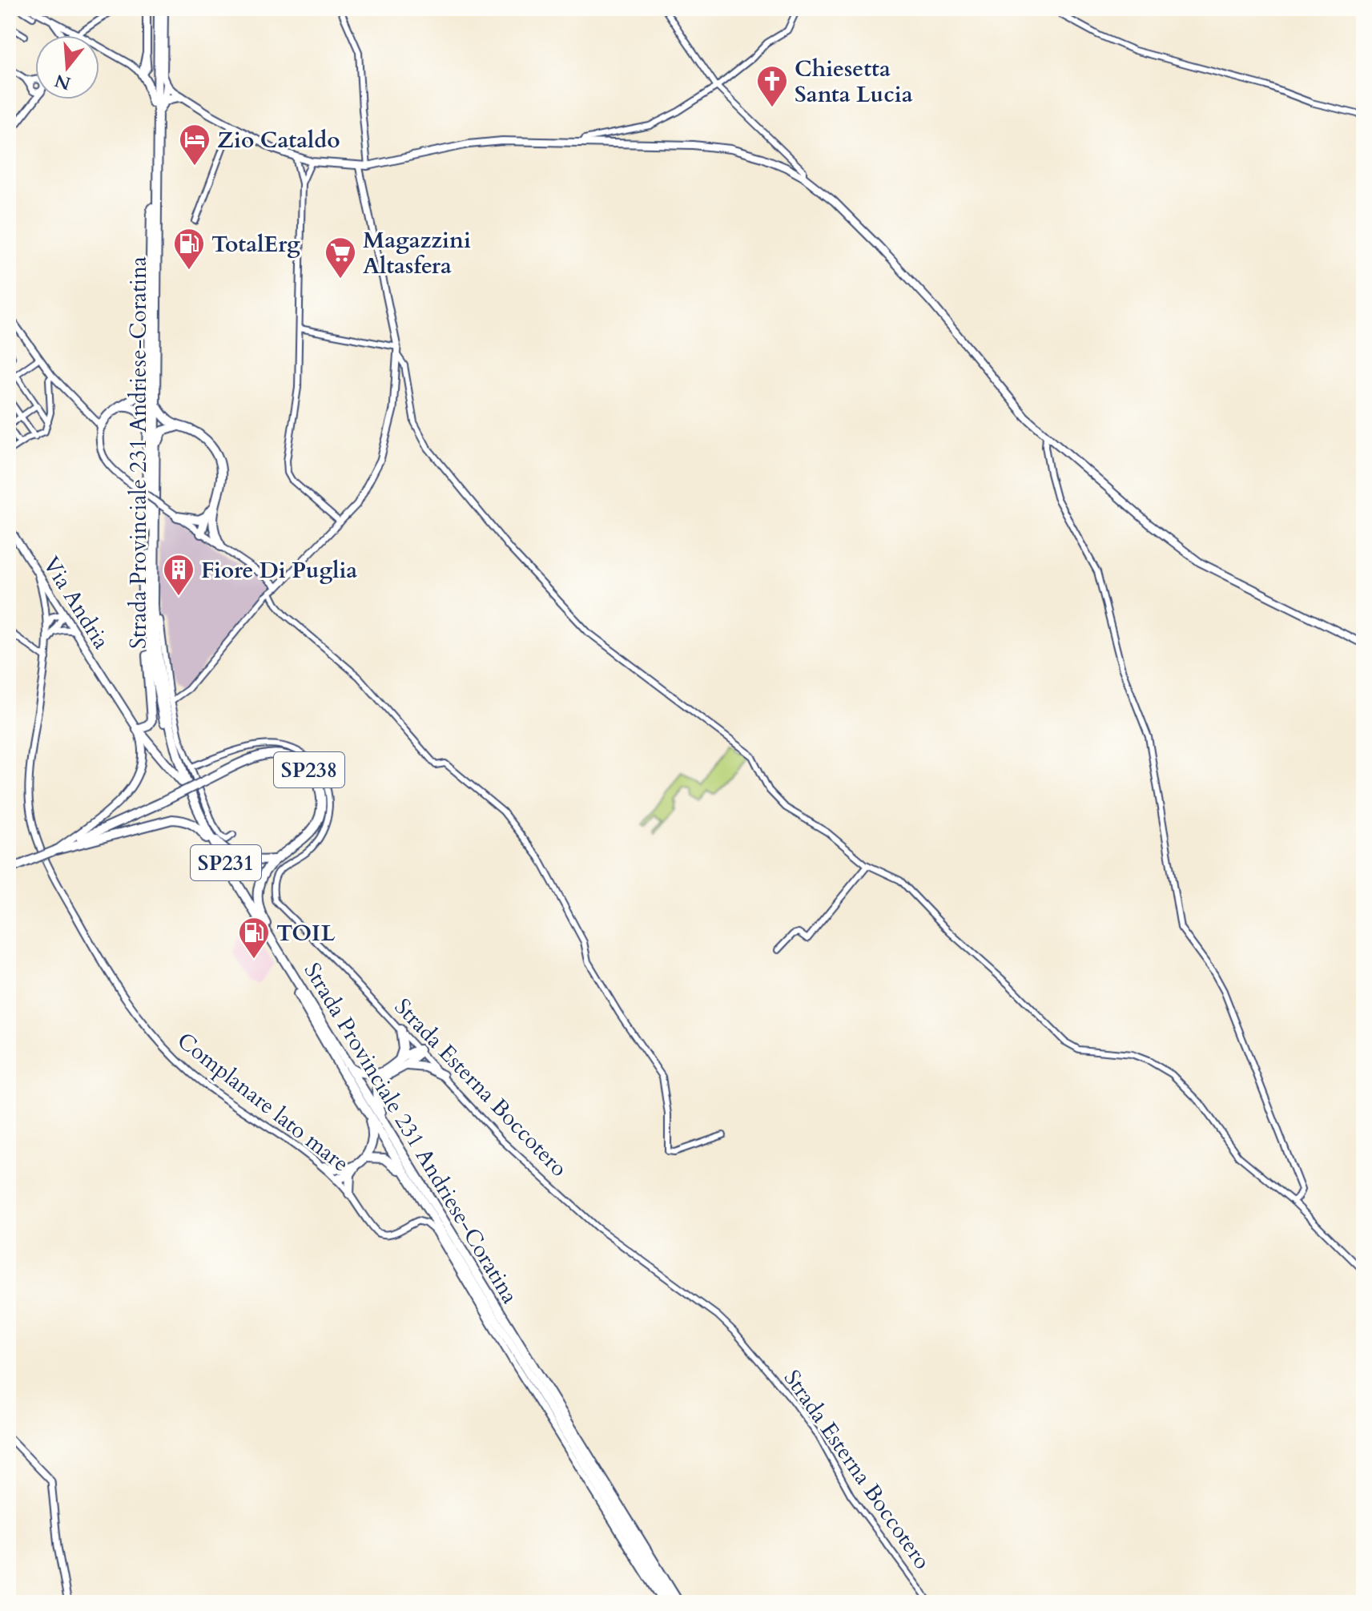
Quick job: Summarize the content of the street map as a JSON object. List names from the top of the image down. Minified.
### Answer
{"streets":{"highway":["Strada Provinciale 231 Andriese-Coratina","SP238","SP231"],"main road":["Via Andria"],"street":["Strada Esterna Boccotero","Complanare lato mare"]},"crossings":[["Via Andria","Complanare lato mare"]],"places":{"church":["Chiesetta Santa Lucia"],"hotel":["Zio Cataldo"],"fuel station":["TotalErg","TOIL"],"supermarket":["Magazzini Altasfera"],"building":["Fiore Di Puglia"]},"north":"bottom"}
